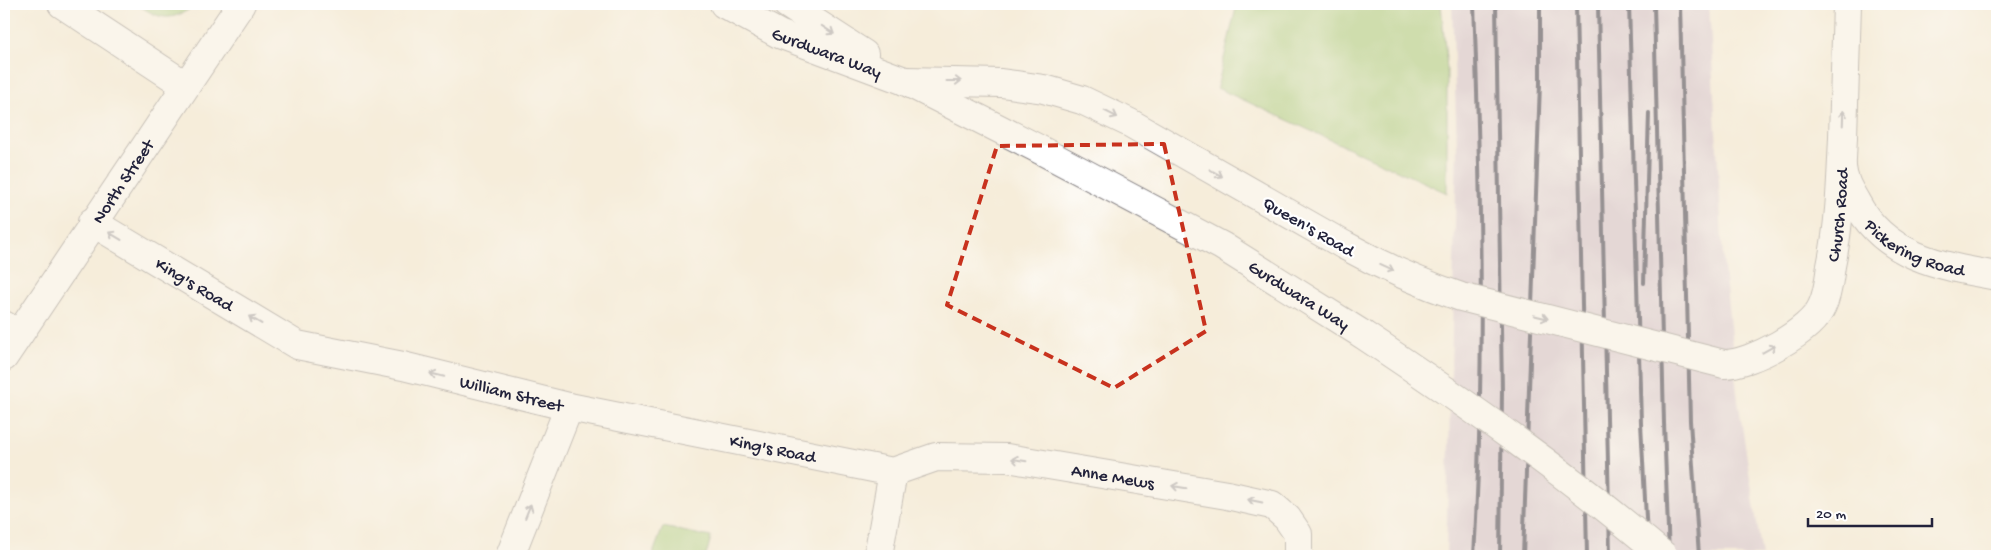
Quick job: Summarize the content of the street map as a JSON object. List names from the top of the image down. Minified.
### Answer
{"streets":{"street":["Gurdwara Way","North Street","Church Road","Queen's Road","Pickering Road","King's Road","William Street","Anne Mews"]},"crossings":[["Gurdwara Way","Queen's Road"],["North Street","King's Road"],["Church Road","Queen's Road"],["Church Road","Pickering Road"],["King's Road","William Street"],["King's Road","Anne Mews"]],"one_way":["Church Road","Queen's Road","King's Road","Anne Mews"],"scale_bar":"20 m"}
